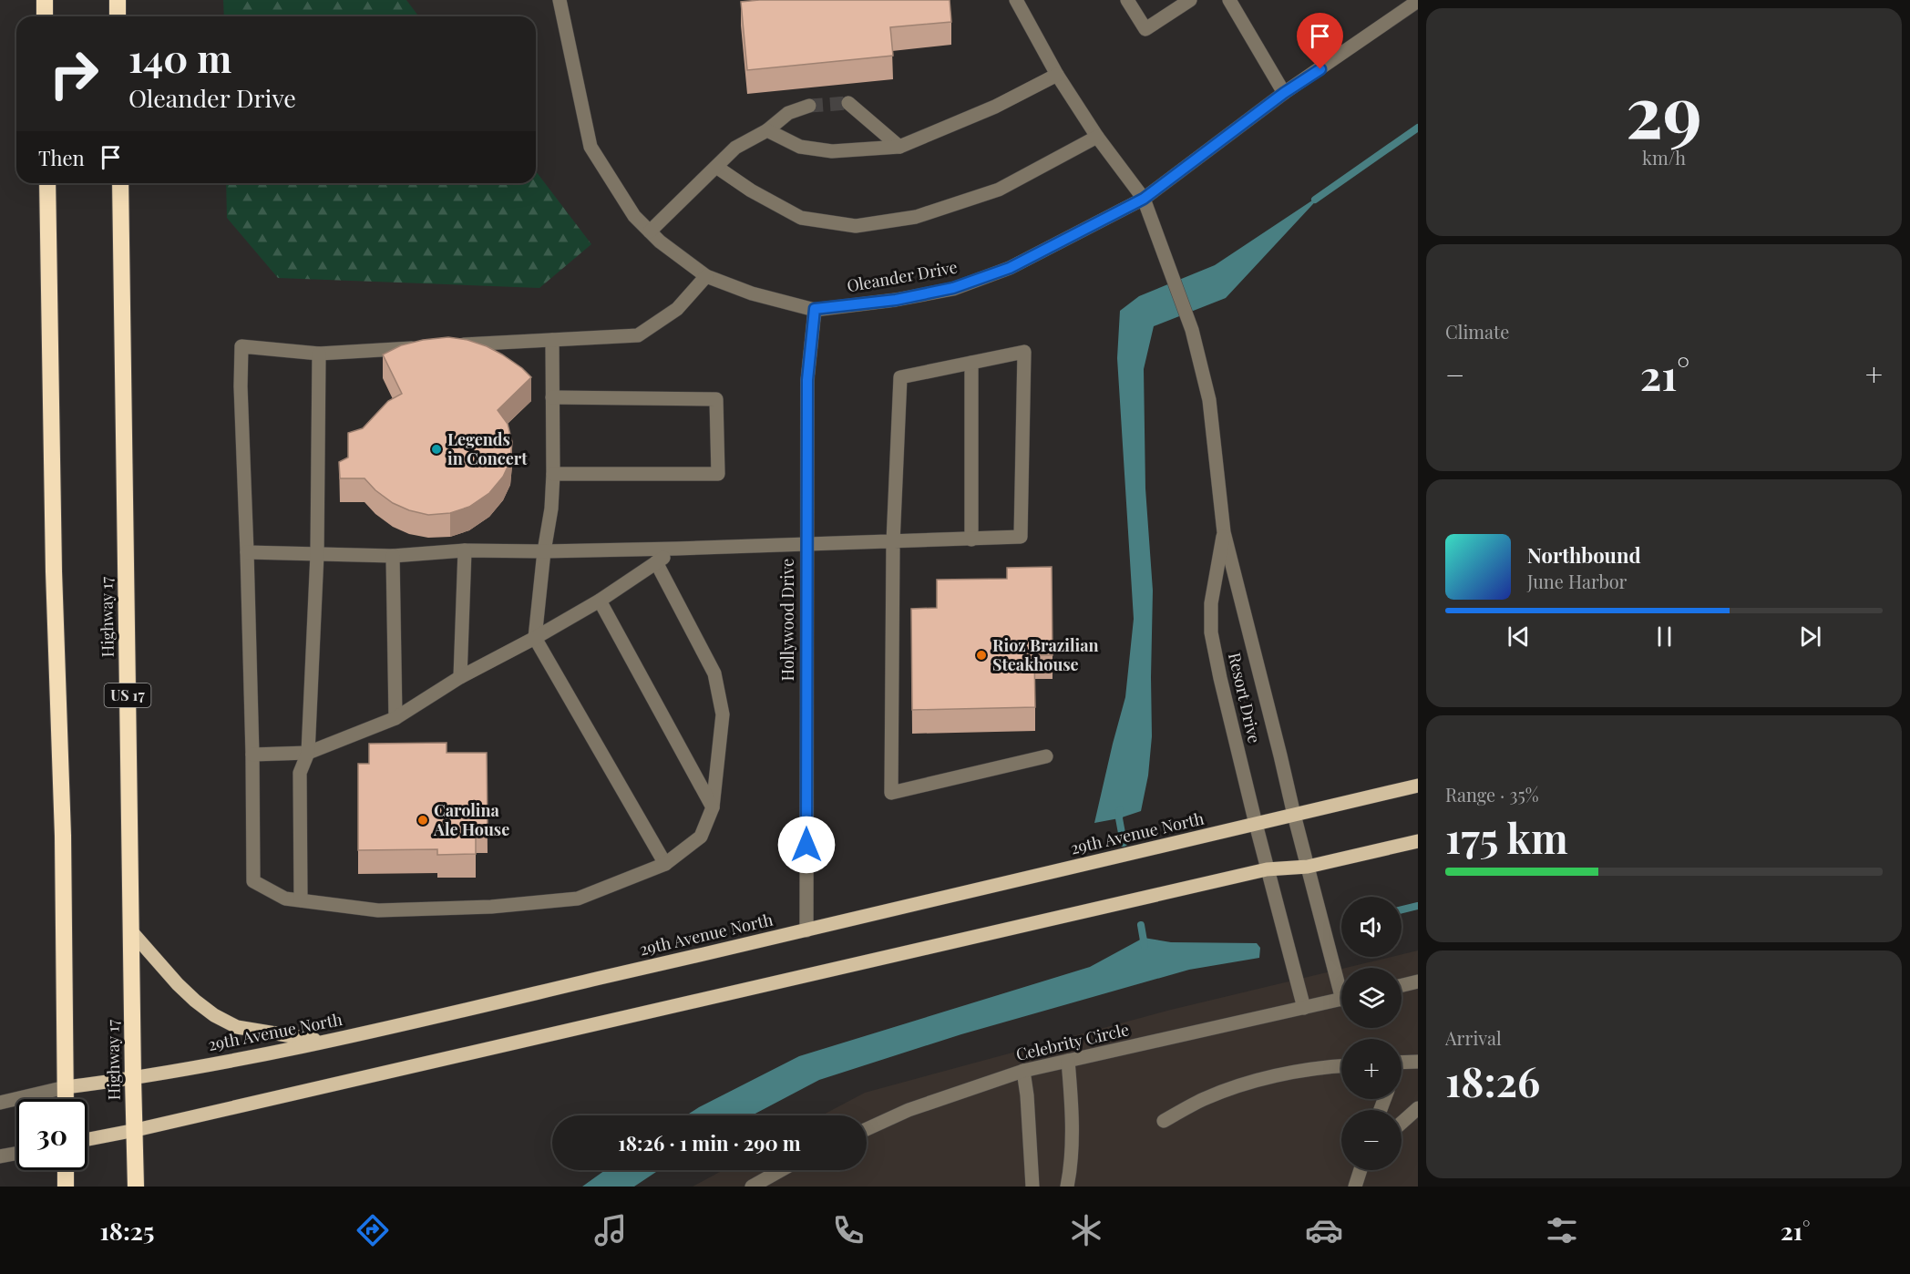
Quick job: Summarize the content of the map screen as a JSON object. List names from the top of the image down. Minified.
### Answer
{"streets":{"highway":["Highway 17","US 17"],"main road":["29th Avenue North"],"street":["Oleander Drive","Hollywood Drive","Resort Drive","Celebrity Circle"]},"crossings":[["Oleander Drive","Hollywood Drive"],["Oleander Drive","Resort Drive"],["Highway 17","29th Avenue North"],["Hollywood Drive","29th Avenue North"],["Resort Drive","29th Avenue North"],["Resort Drive","Celebrity Circle"]],"places":["Legends in Concert","Rioz Brazilian Steakhouse","Carolina Ale House"],"page":{"tile":[["29","km/h"],"Climate",["Range · 35%","175 km"],["Arrival","18:26"]],"turn":["140 m","Oleander Drive"],"then":"Then","heat":["−","21°","+"],"song":["Northbound","June Harbor"],"map_buttons":["+","−"],"limit":"30","trip":"18:26 · 1 min · 290 m","tabs":["18:25","21°"]}}
